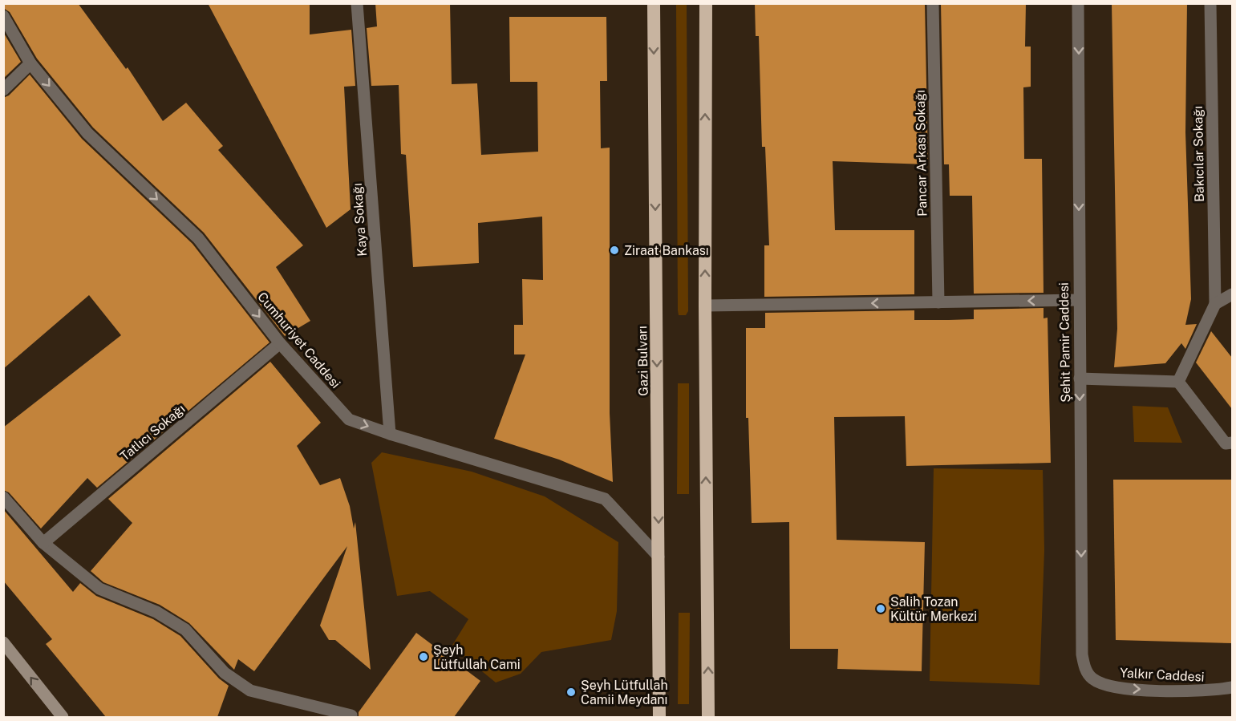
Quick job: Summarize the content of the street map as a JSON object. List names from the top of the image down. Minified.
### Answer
{"streets":{"highway":["Gazi Bulvarı"],"street":["Pancar Arkası Sokağı","Bakıcılar Sokağı","Kaya Sokağı","Cumhuriyet Caddesi","Şehit Pamir Caddesi","Tatlıcı Sokağı","Yalkır Caddesi"]},"crossings":[["Kaya Sokağı","Cumhuriyet Caddesi"],["Cumhuriyet Caddesi","Gazi Bulvarı"],["Cumhuriyet Caddesi","Tatlıcı Sokağı"],["Şehit Pamir Caddesi","Yalkır Caddesi"]],"one_way":["Cumhuriyet Caddesi","Şehit Pamir Caddesi","Yalkır Caddesi"],"places":["Ziraat Bankası","Salih Tozan Kültür Merkezi","Şeyh Lütfullah Cami","Şeyh Lütfullah Camii Meydanı"]}
